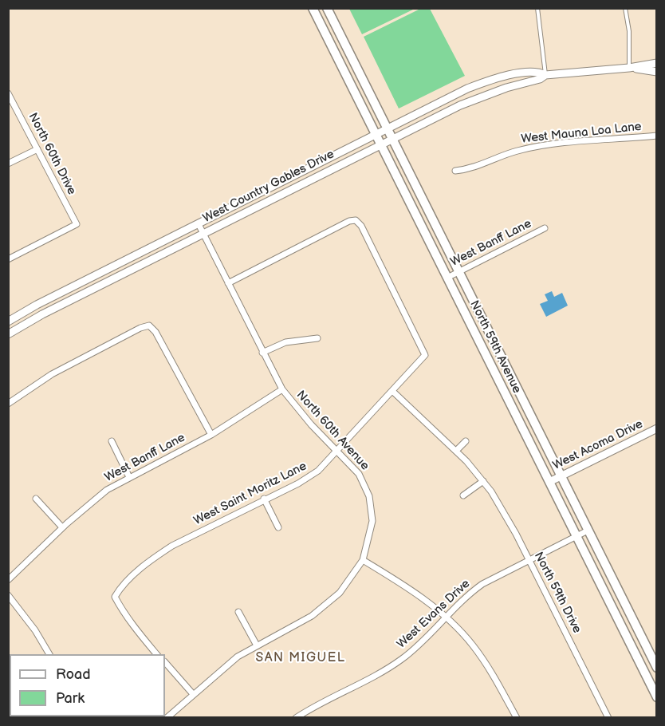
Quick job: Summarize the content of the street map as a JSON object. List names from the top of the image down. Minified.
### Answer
{"streets":{"main road":["North 59th Avenue"],"street":["West Mauna Loa Lane","North 60th Drive","West Country Gables Drive","West Banff Lane","North 60th Avenue","West Acoma Drive","West Saint Moritz Lane","North 59th Drive","West Evans Drive"]},"crossings":[["West Country Gables Drive","North 59th Avenue"],["West Country Gables Drive","North 60th Avenue"],["West Banff Lane","North 59th Avenue"],["West Banff Lane","North 60th Avenue"],["North 59th Avenue","West Acoma Drive"],["North 59th Avenue","West Evans Drive"],["North 60th Avenue","West Saint Moritz Lane"],["West Saint Moritz Lane","North 59th Drive"],["North 59th Drive","West Evans Drive"]],"districts":["SAN MIGUEL"],"legend":["Road","Park"]}
